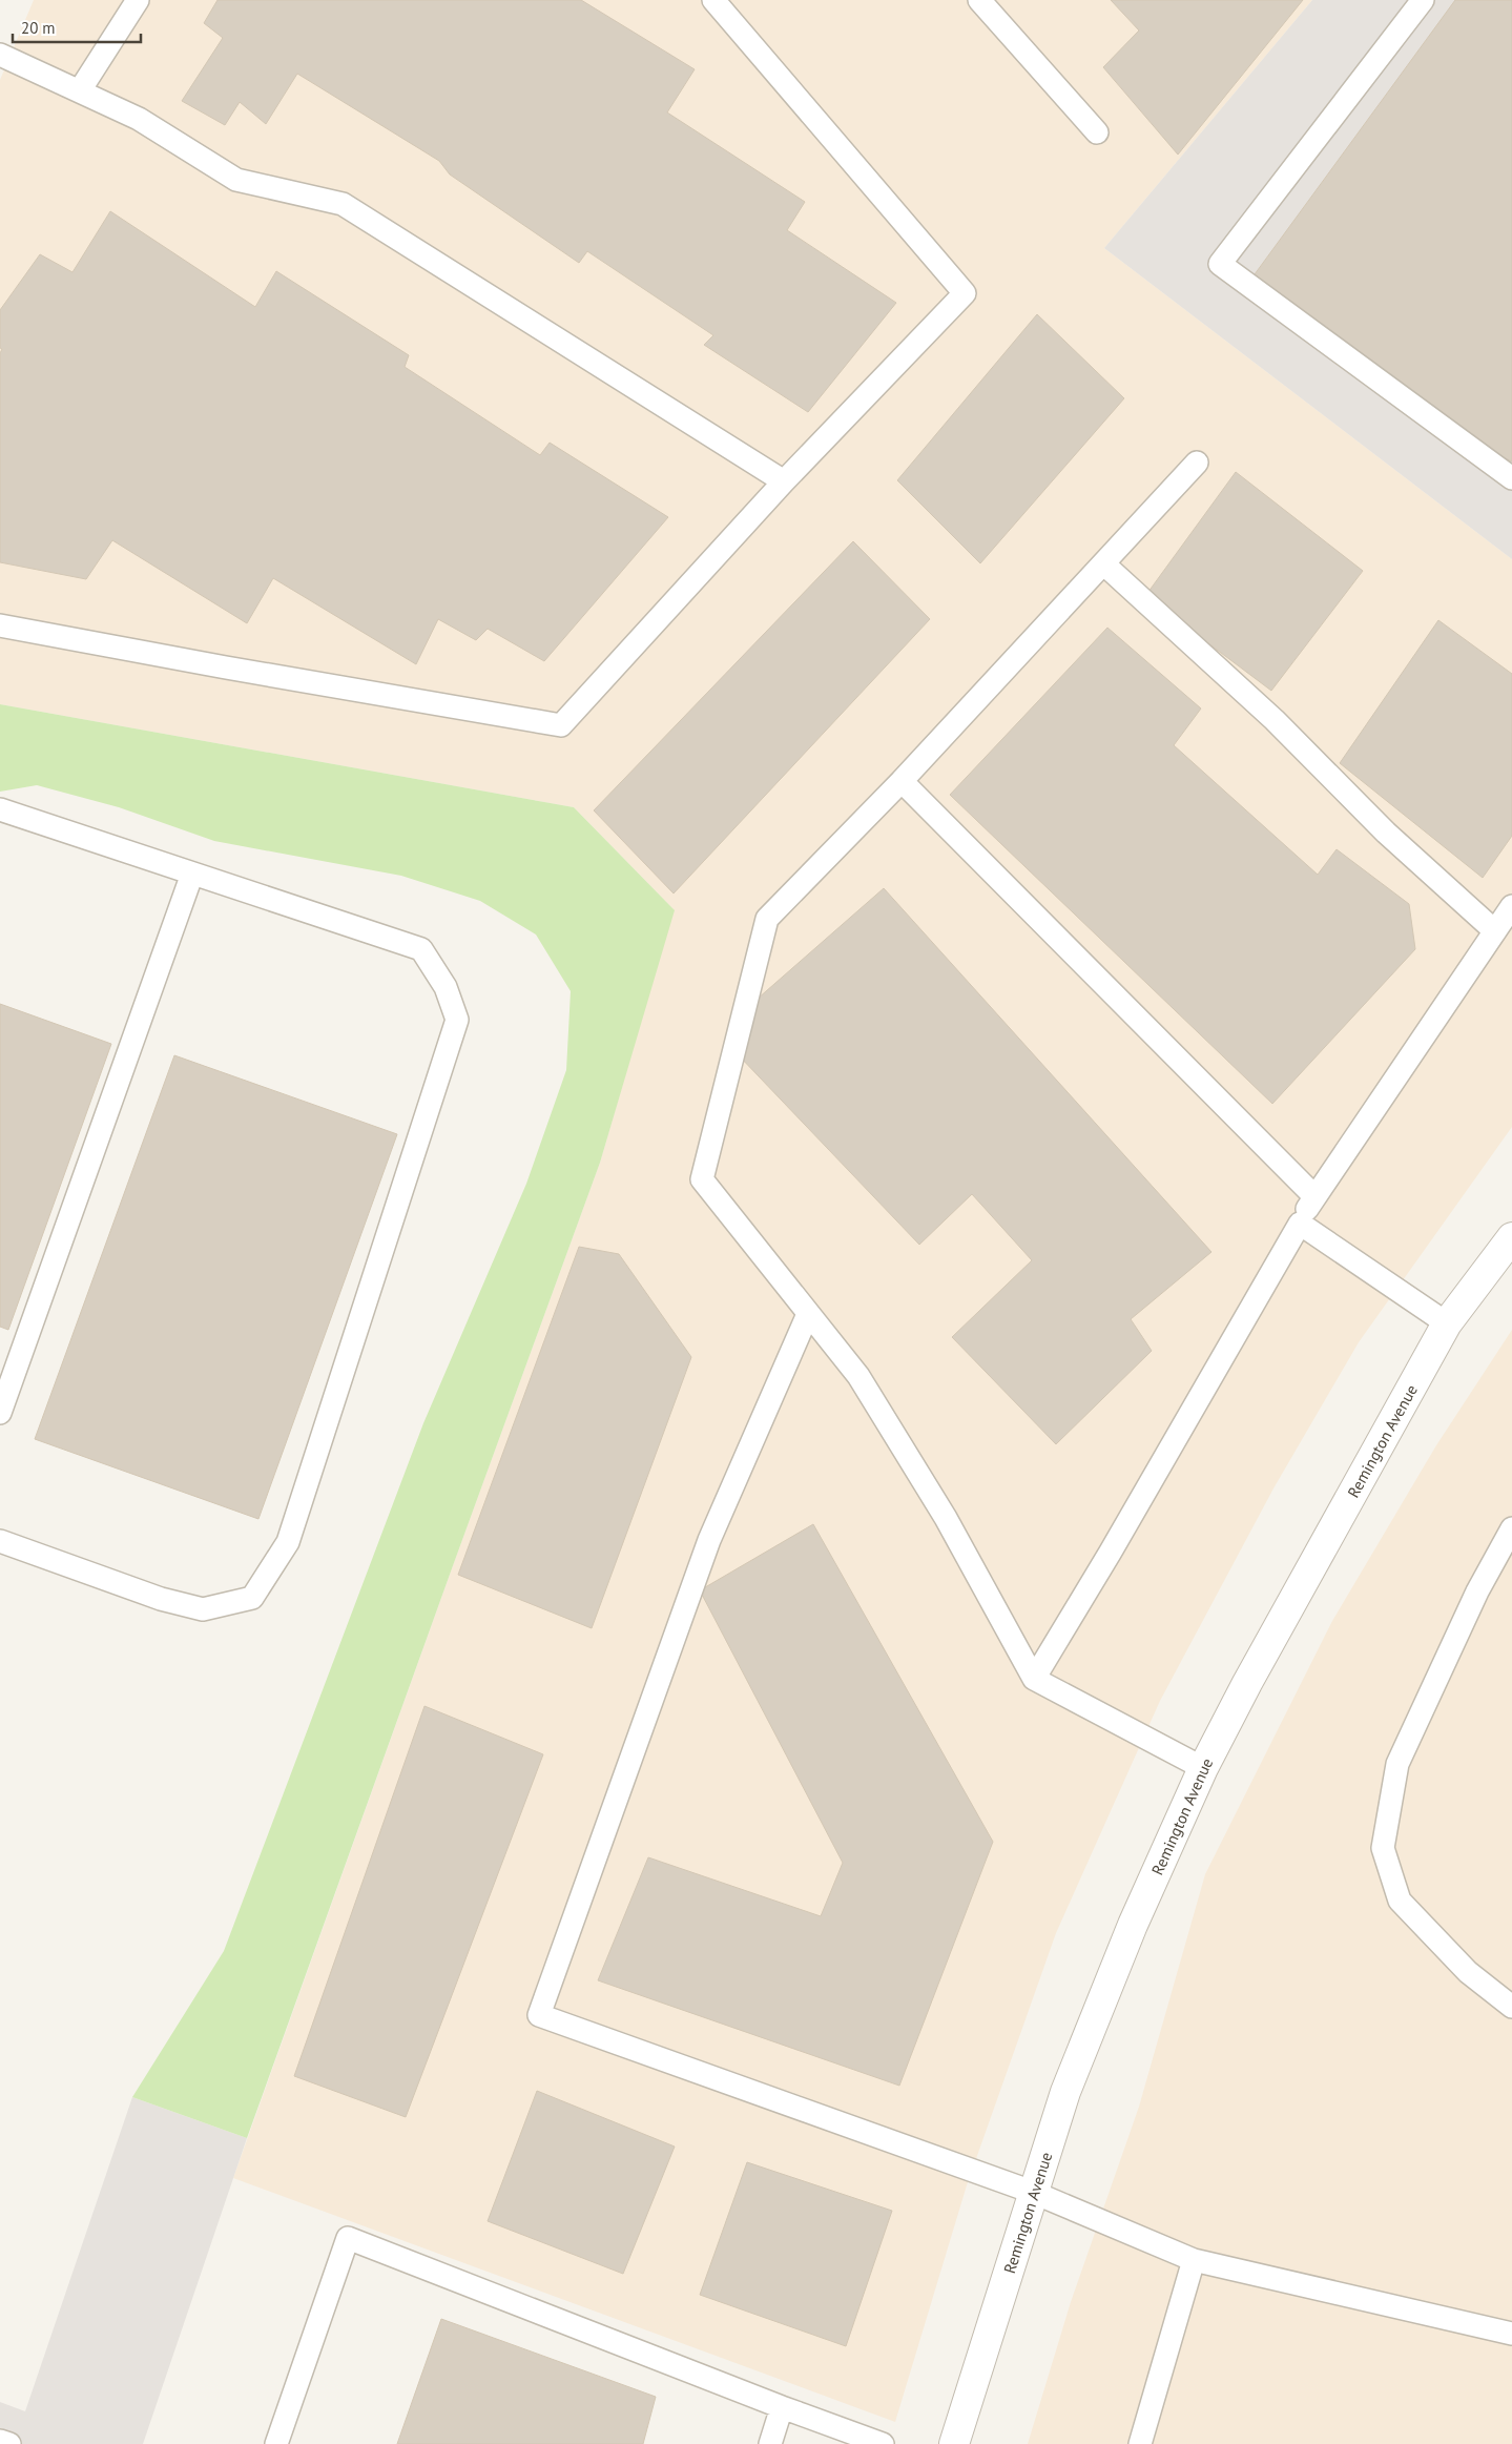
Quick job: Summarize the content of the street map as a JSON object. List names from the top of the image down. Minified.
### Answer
{"streets":{"street":["Remington Avenue"]},"scale_bar":"20 m"}
